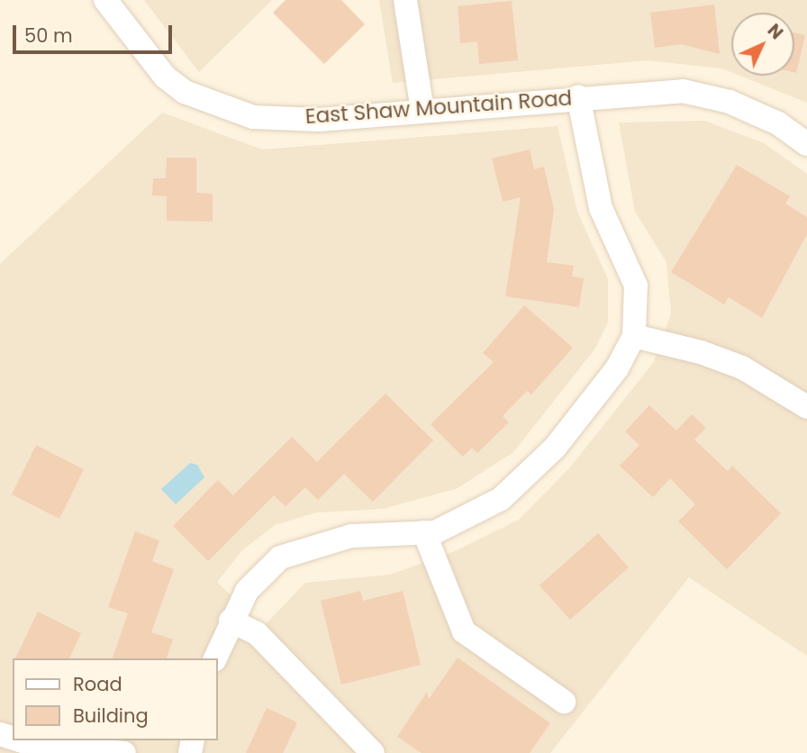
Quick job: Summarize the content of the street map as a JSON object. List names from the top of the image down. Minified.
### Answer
{"streets":{"street":["East Shaw Mountain Road"]},"legend":["Road","Building"],"scale_bar":"50 m","north":"top right"}
